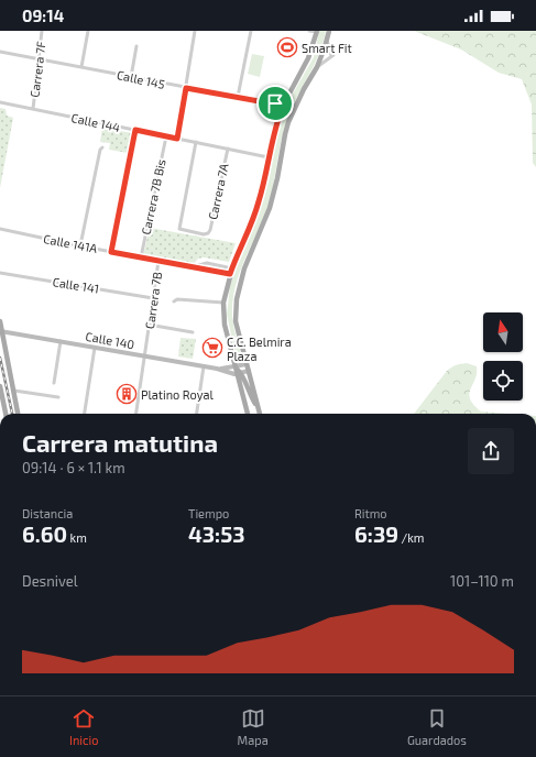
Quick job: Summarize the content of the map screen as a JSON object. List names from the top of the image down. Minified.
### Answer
{"streets":{"street":["Carrera 7F","Calle 145","Calle 144","Carrera 7A","Carrera 7B Bis","Calle 141A","Calle 141","Carrera 7B","Calle 140"]},"crossings":[["Carrera 7F","Calle 145"],["Carrera 7F","Calle 144"],["Calle 144","Carrera 7A"],["Calle 144","Carrera 7B Bis"],["Carrera 7B Bis","Calle 141A"],["Calle 141A","Carrera 7B"],["Calle 141","Carrera 7B"],["Carrera 7B","Calle 140"]],"places":{"sports":["Smart Fit"],"supermarket":["C.C. Belmira Plaza"],"building":["Platino Royal"]},"north":"top","page":{"status":"09:14","heading":["Carrera matutina","09:14 · 6 × 1.1 km"],"stats":[["Distancia","6.60 km"],["Tiempo","43:53"],["Ritmo","6:39 /km"]],"chart":["Desnivel","101–110 m"],"tabs":["Inicio","Mapa","Guardados"]}}
